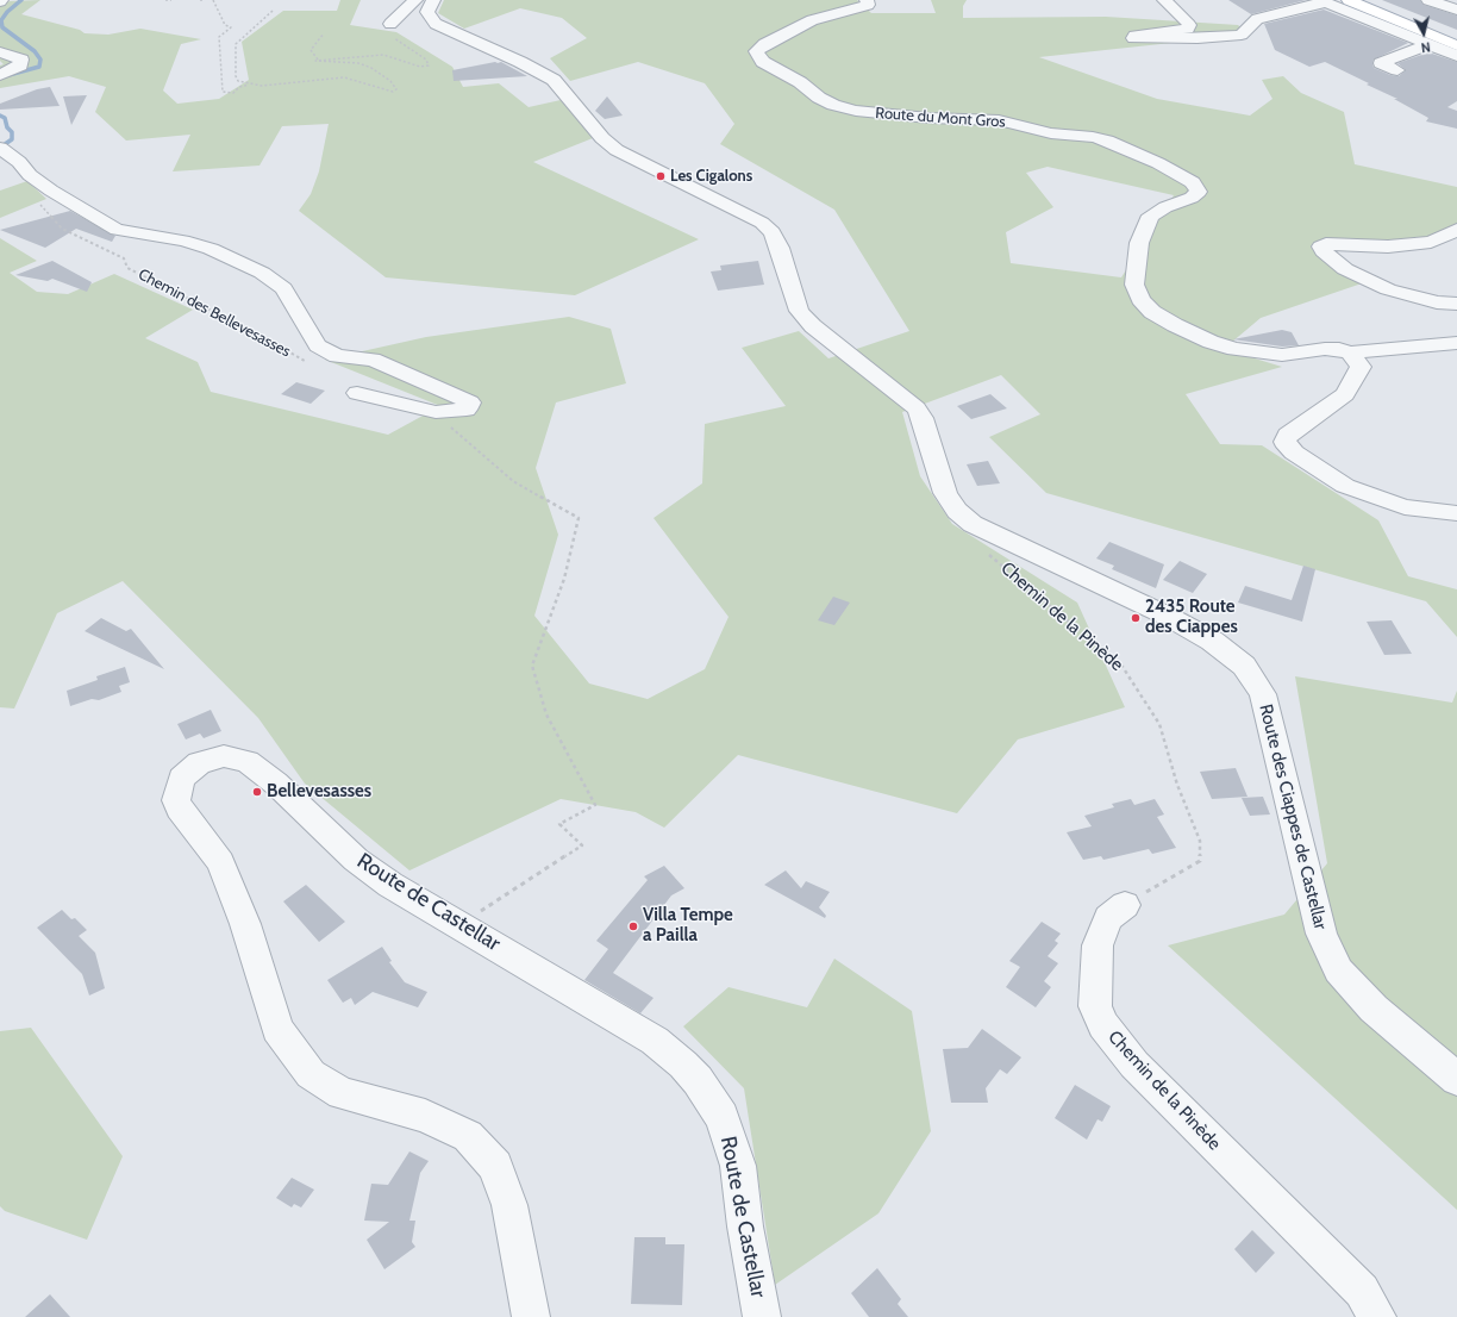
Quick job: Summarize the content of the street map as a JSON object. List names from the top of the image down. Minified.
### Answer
{"streets":{"street":["Route du Mont Gros","Chemin des Bellevesasses","Chemin de la Pinède","Route des Ciappes de Castellar","Route de Castellar"]},"crossings":[["Chemin de la Pinède","Route des Ciappes de Castellar"]],"places":["Les Cigalons","2435 Route des Ciappes","Bellevesasses","Villa Tempe a Pailla"],"north":"bottom"}
